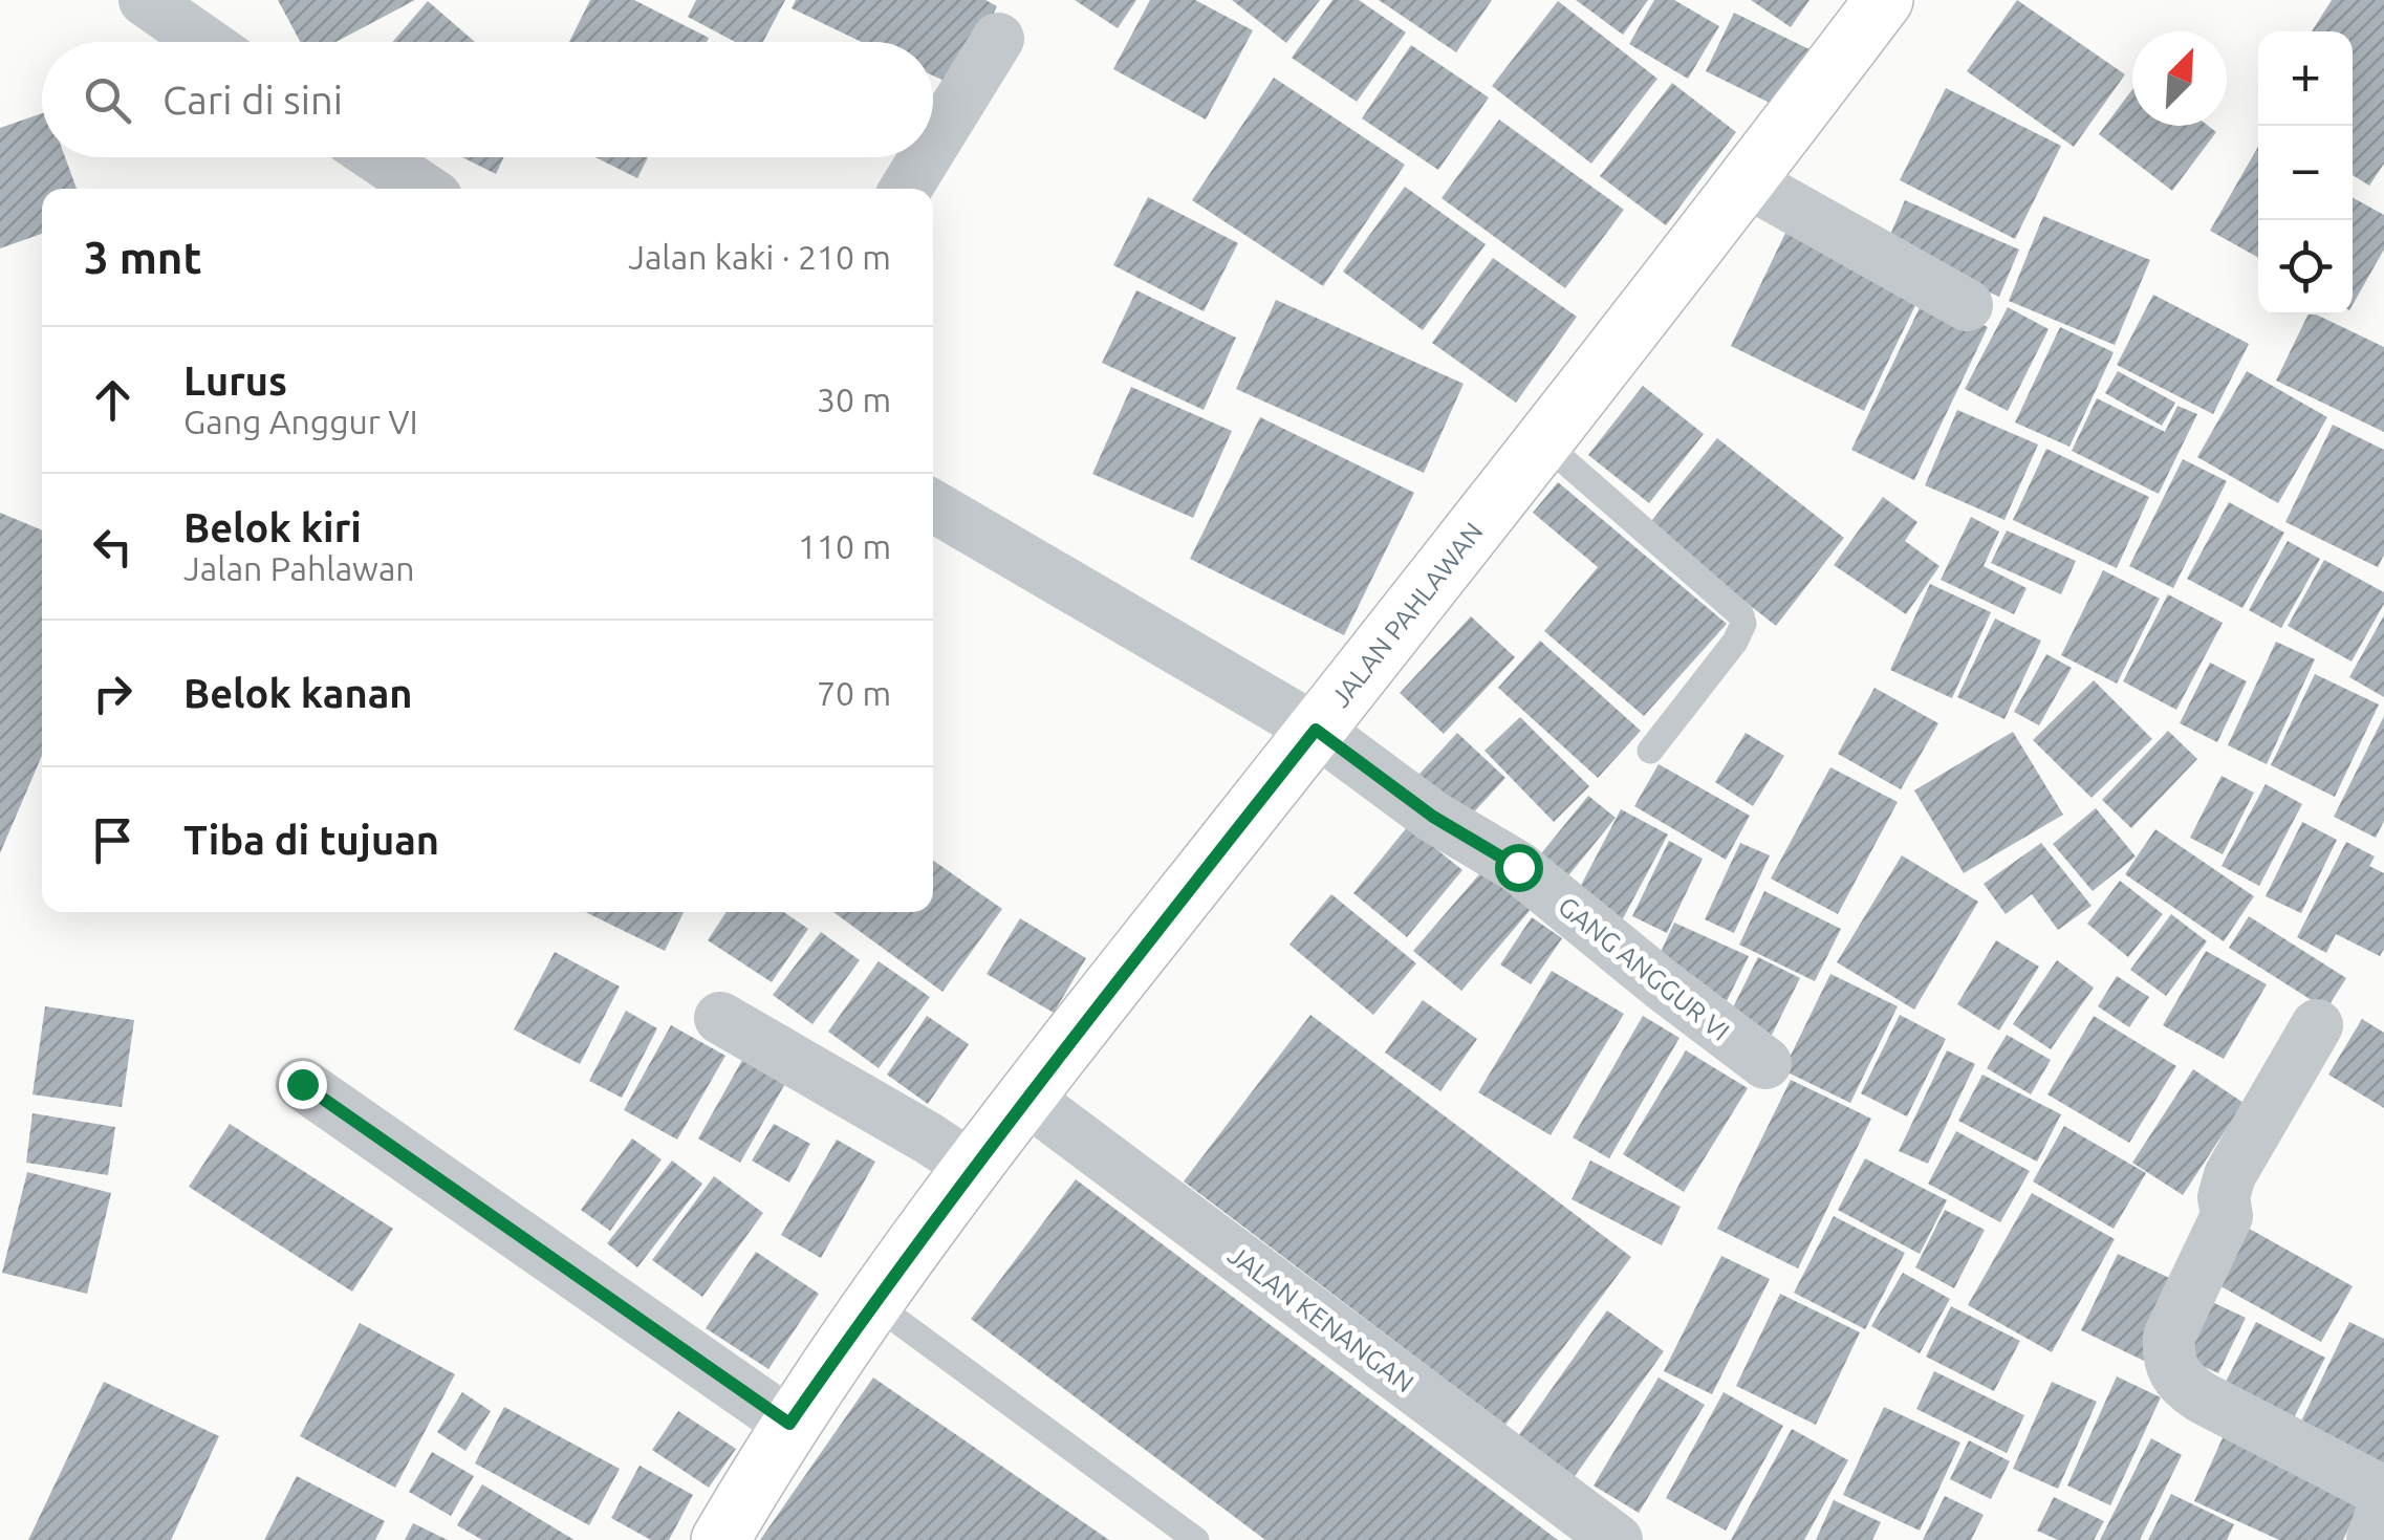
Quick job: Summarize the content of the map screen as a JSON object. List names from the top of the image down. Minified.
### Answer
{"streets":{"main road":["JALAN PAHLAWAN"],"street":["GANG ANGGUR VI","JALAN KENANGAN"]},"crossings":[["JALAN PAHLAWAN","GANG ANGGUR VI"],["JALAN PAHLAWAN","JALAN KENANGAN"]],"north":"top right","page":{"map_buttons":["+","−"],"search":"Cari di sini","heading":["3 mnt","Jalan kaki · 210 m"],"list":[["Lurus","Gang Anggur VI","30 m"],["Belok kiri","Jalan Pahlawan","110 m"],["Belok kanan","70 m"],"Tiba di tujuan"]}}
